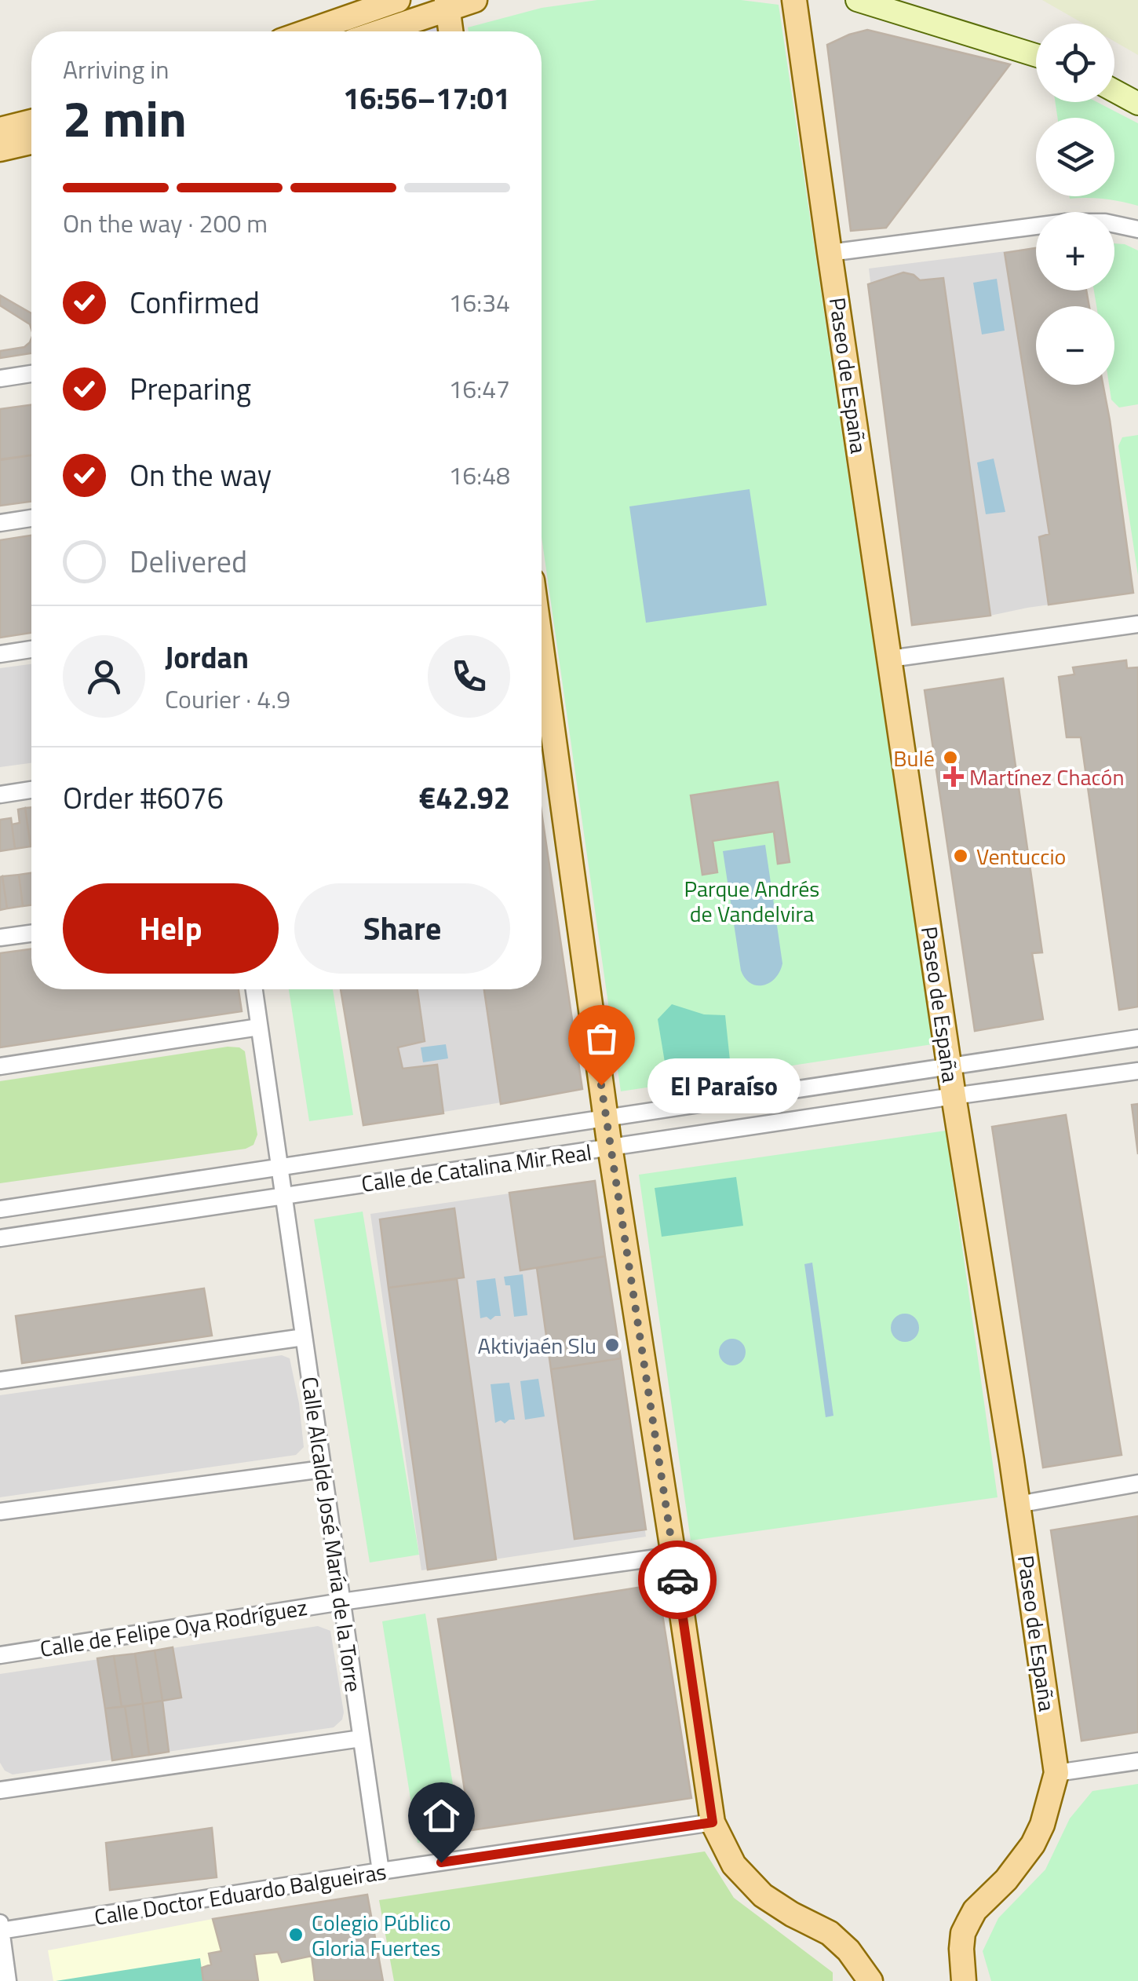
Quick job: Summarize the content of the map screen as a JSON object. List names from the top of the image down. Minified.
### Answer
{"streets":{"main road":["Paseo de España"],"street":["Calle de Catalina Mir Real","Calle Alcalde José María de la Torre","Calle de Felipe Oya Rodríguez","Calle Doctor Eduardo Balgueiras"]},"crossings":[["Paseo de España","Calle de Catalina Mir Real"],["Calle de Catalina Mir Real","Calle Alcalde José María de la Torre"],["Calle Alcalde José María de la Torre","Calle de Felipe Oya Rodríguez"],["Calle Alcalde José María de la Torre","Calle Doctor Eduardo Balgueiras"]],"parks":["Parque Andrés de Vandelvira"],"places":{"other":["Bulé","Ventuccio","El Paraíso","Aktivjaén Slu","Colegio Público Gloria Fuertes"],"health":["Martínez Chacón"]},"page":{"map_buttons":["+","−"],"heading":["2 min","Arriving in","16:56–17:01"],"panel":["Jordan","Courier · 4.9","Order #6076","€42.92"],"bar":"On the way · 200 m","list":[["Confirmed","16:34"],["Preparing","16:47"],["On the way","16:48"],"Delivered"],"buttons":["Help","Share"],"bubble":"El Paraíso"}}
